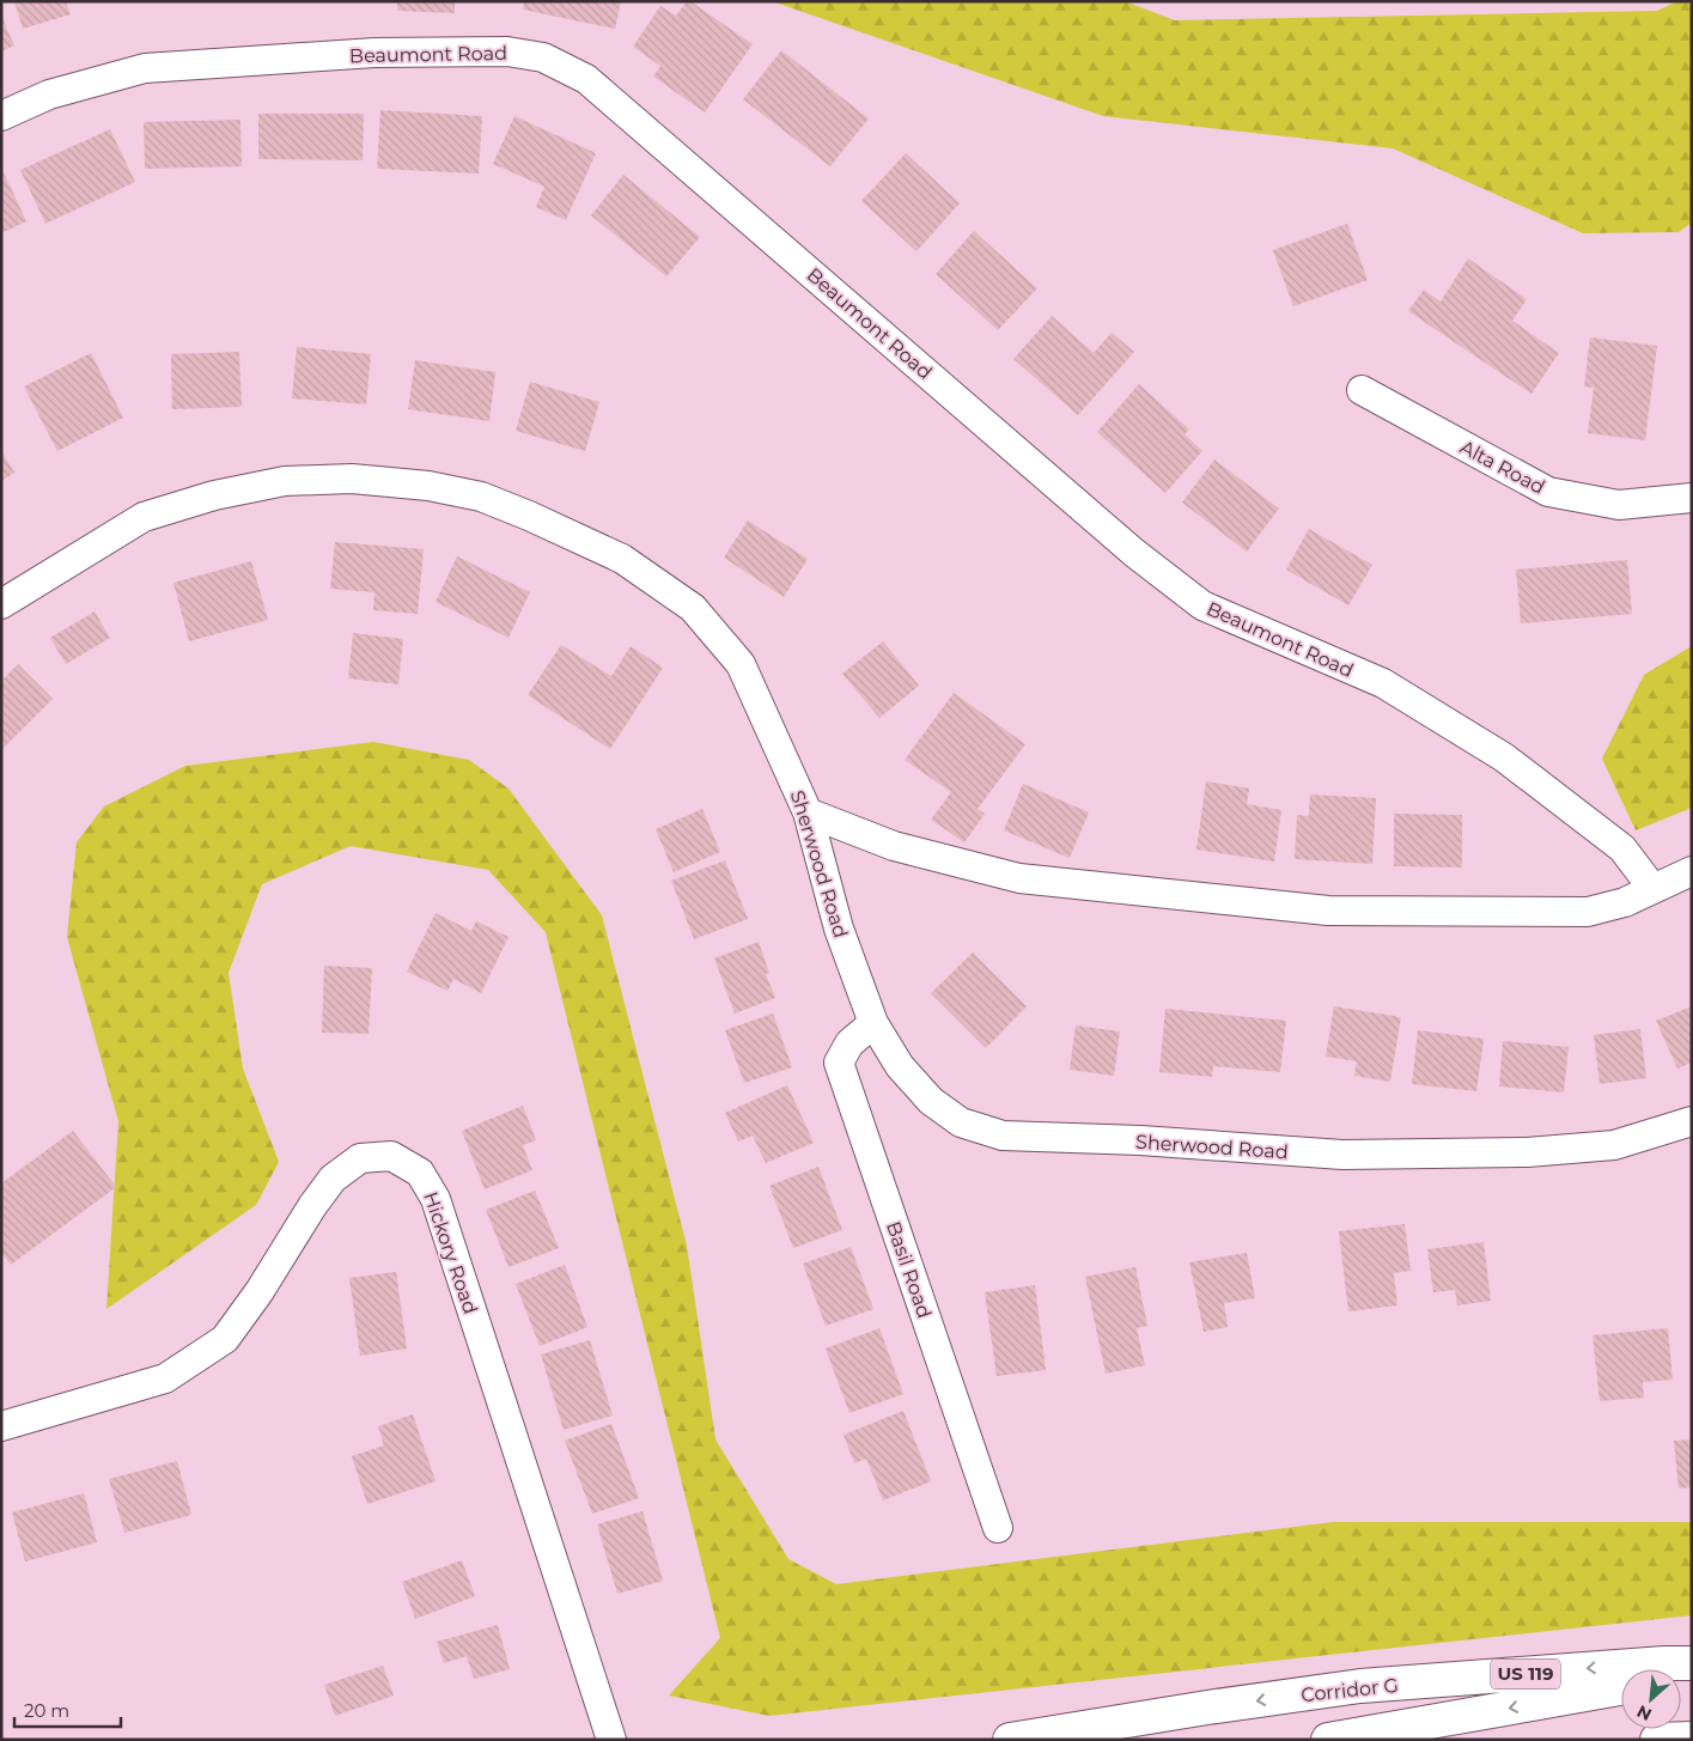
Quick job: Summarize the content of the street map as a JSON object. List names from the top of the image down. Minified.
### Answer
{"streets":{"highway":["US 119","Corridor G"],"street":["Beaumont Road","Alta Road","Sherwood Road","Hickory Road","Basil Road"]},"crossings":[["Sherwood Road","Basil Road"]],"scale_bar":"20 m","north":"bottom left"}
